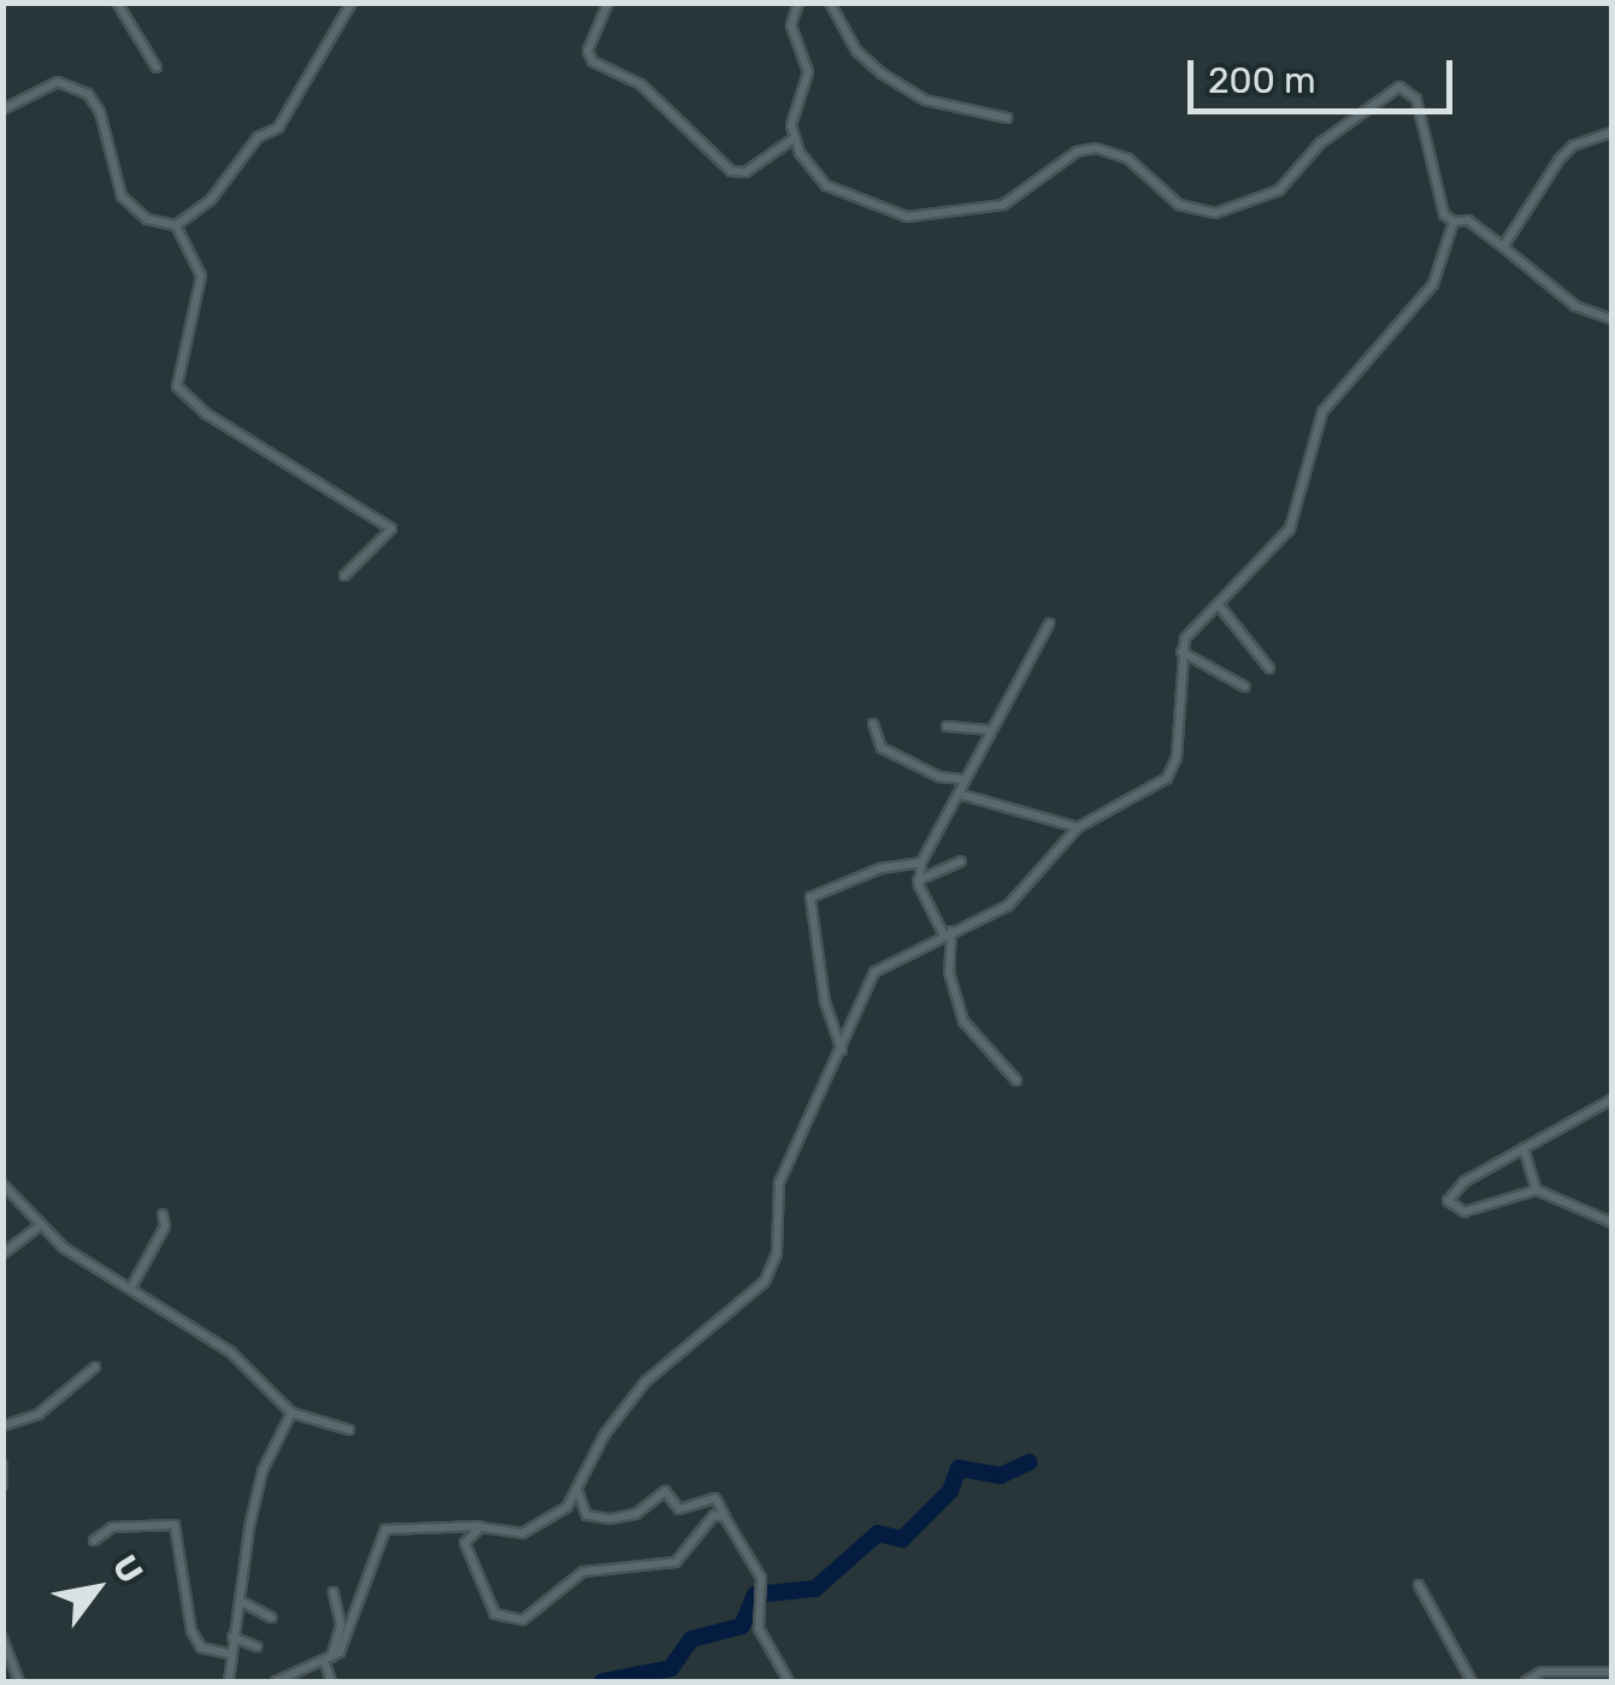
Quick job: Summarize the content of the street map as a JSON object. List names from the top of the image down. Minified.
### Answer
{"scale_bar":"200 m","north":"top right"}
